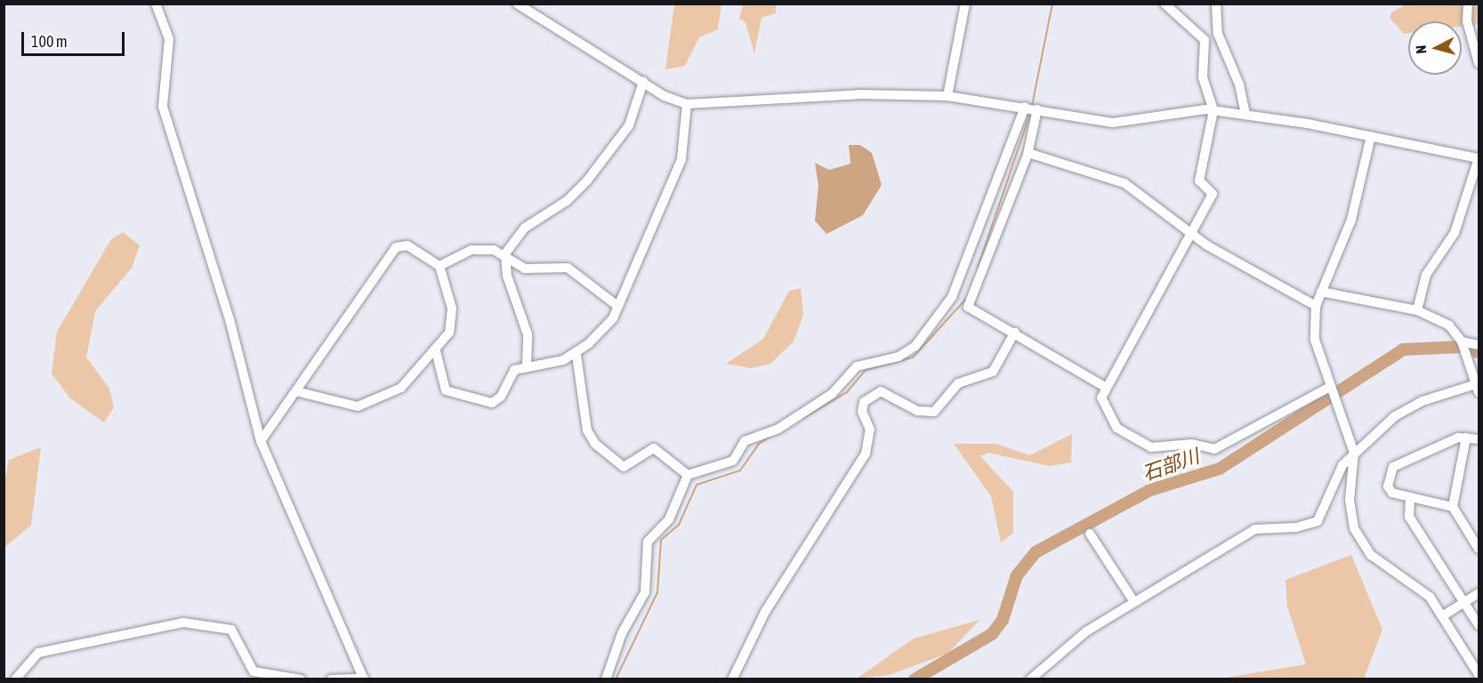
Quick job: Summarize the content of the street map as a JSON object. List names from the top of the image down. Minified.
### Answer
{"water":["石部川"],"scale_bar":"100 m","north":"left"}
